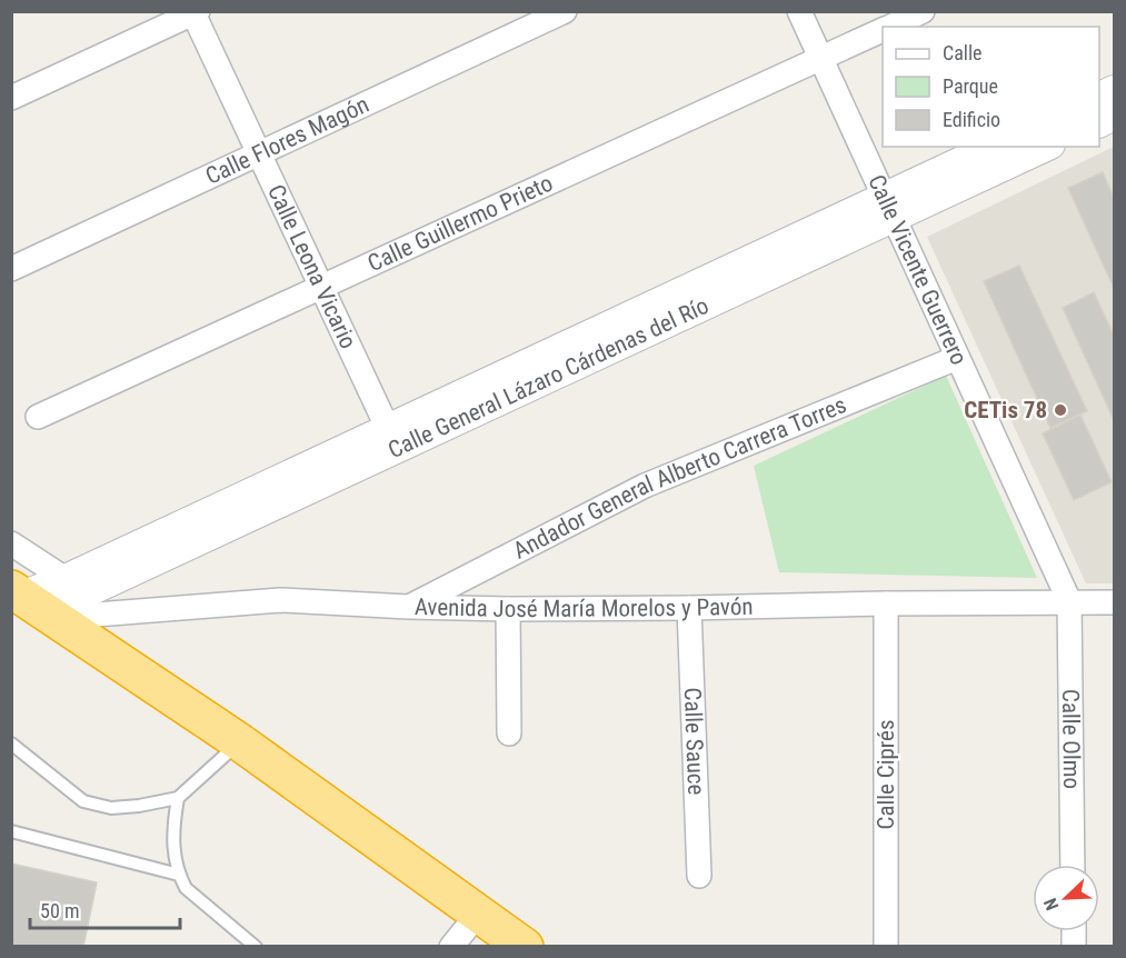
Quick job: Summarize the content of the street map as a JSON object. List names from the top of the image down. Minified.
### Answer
{"streets":{"street":["Calle Flores Magón","Calle Guillermo Prieto","Calle Leona Vicario","Calle Vicente Guerrero","Calle General Lázaro Cárdenas del Río","Andador General Alberto Carrera Torres","Avenida José María Morelos y Pavón","Calle Olmo","Calle Sauce","Calle Ciprés"]},"crossings":[["Calle Flores Magón","Calle Leona Vicario"],["Calle Guillermo Prieto","Calle Leona Vicario"],["Calle Guillermo Prieto","Calle Vicente Guerrero"],["Calle Leona Vicario","Calle General Lázaro Cárdenas del Río"],["Calle Vicente Guerrero","Calle General Lázaro Cárdenas del Río"],["Calle Vicente Guerrero","Andador General Alberto Carrera Torres"],["Calle Vicente Guerrero","Avenida José María Morelos y Pavón"],["Calle Vicente Guerrero","Calle Olmo"],["Calle General Lázaro Cárdenas del Río","Avenida José María Morelos y Pavón"],["Andador General Alberto Carrera Torres","Avenida José María Morelos y Pavón"],["Avenida José María Morelos y Pavón","Calle Olmo"],["Avenida José María Morelos y Pavón","Calle Sauce"],["Avenida José María Morelos y Pavón","Calle Ciprés"]],"places":["CETis 78"],"legend":["Calle","Parque","Edificio"],"scale_bar":"50 m","north":"bottom left"}
